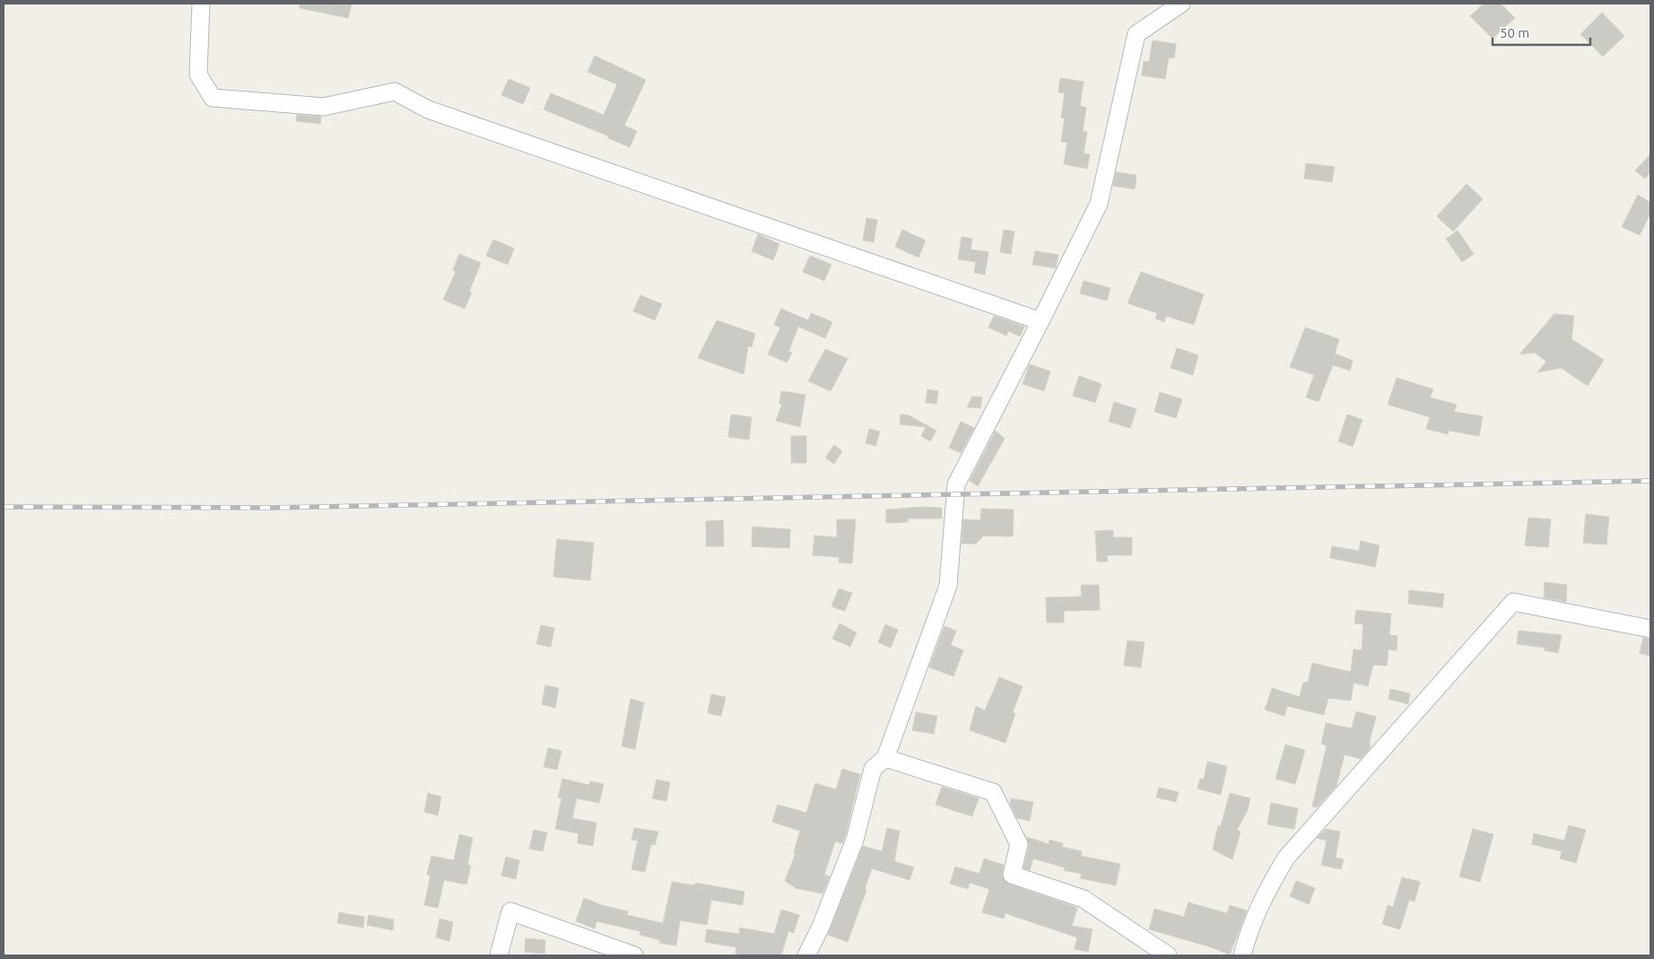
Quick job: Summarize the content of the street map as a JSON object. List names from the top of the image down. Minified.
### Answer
{"scale_bar":"50 m"}
